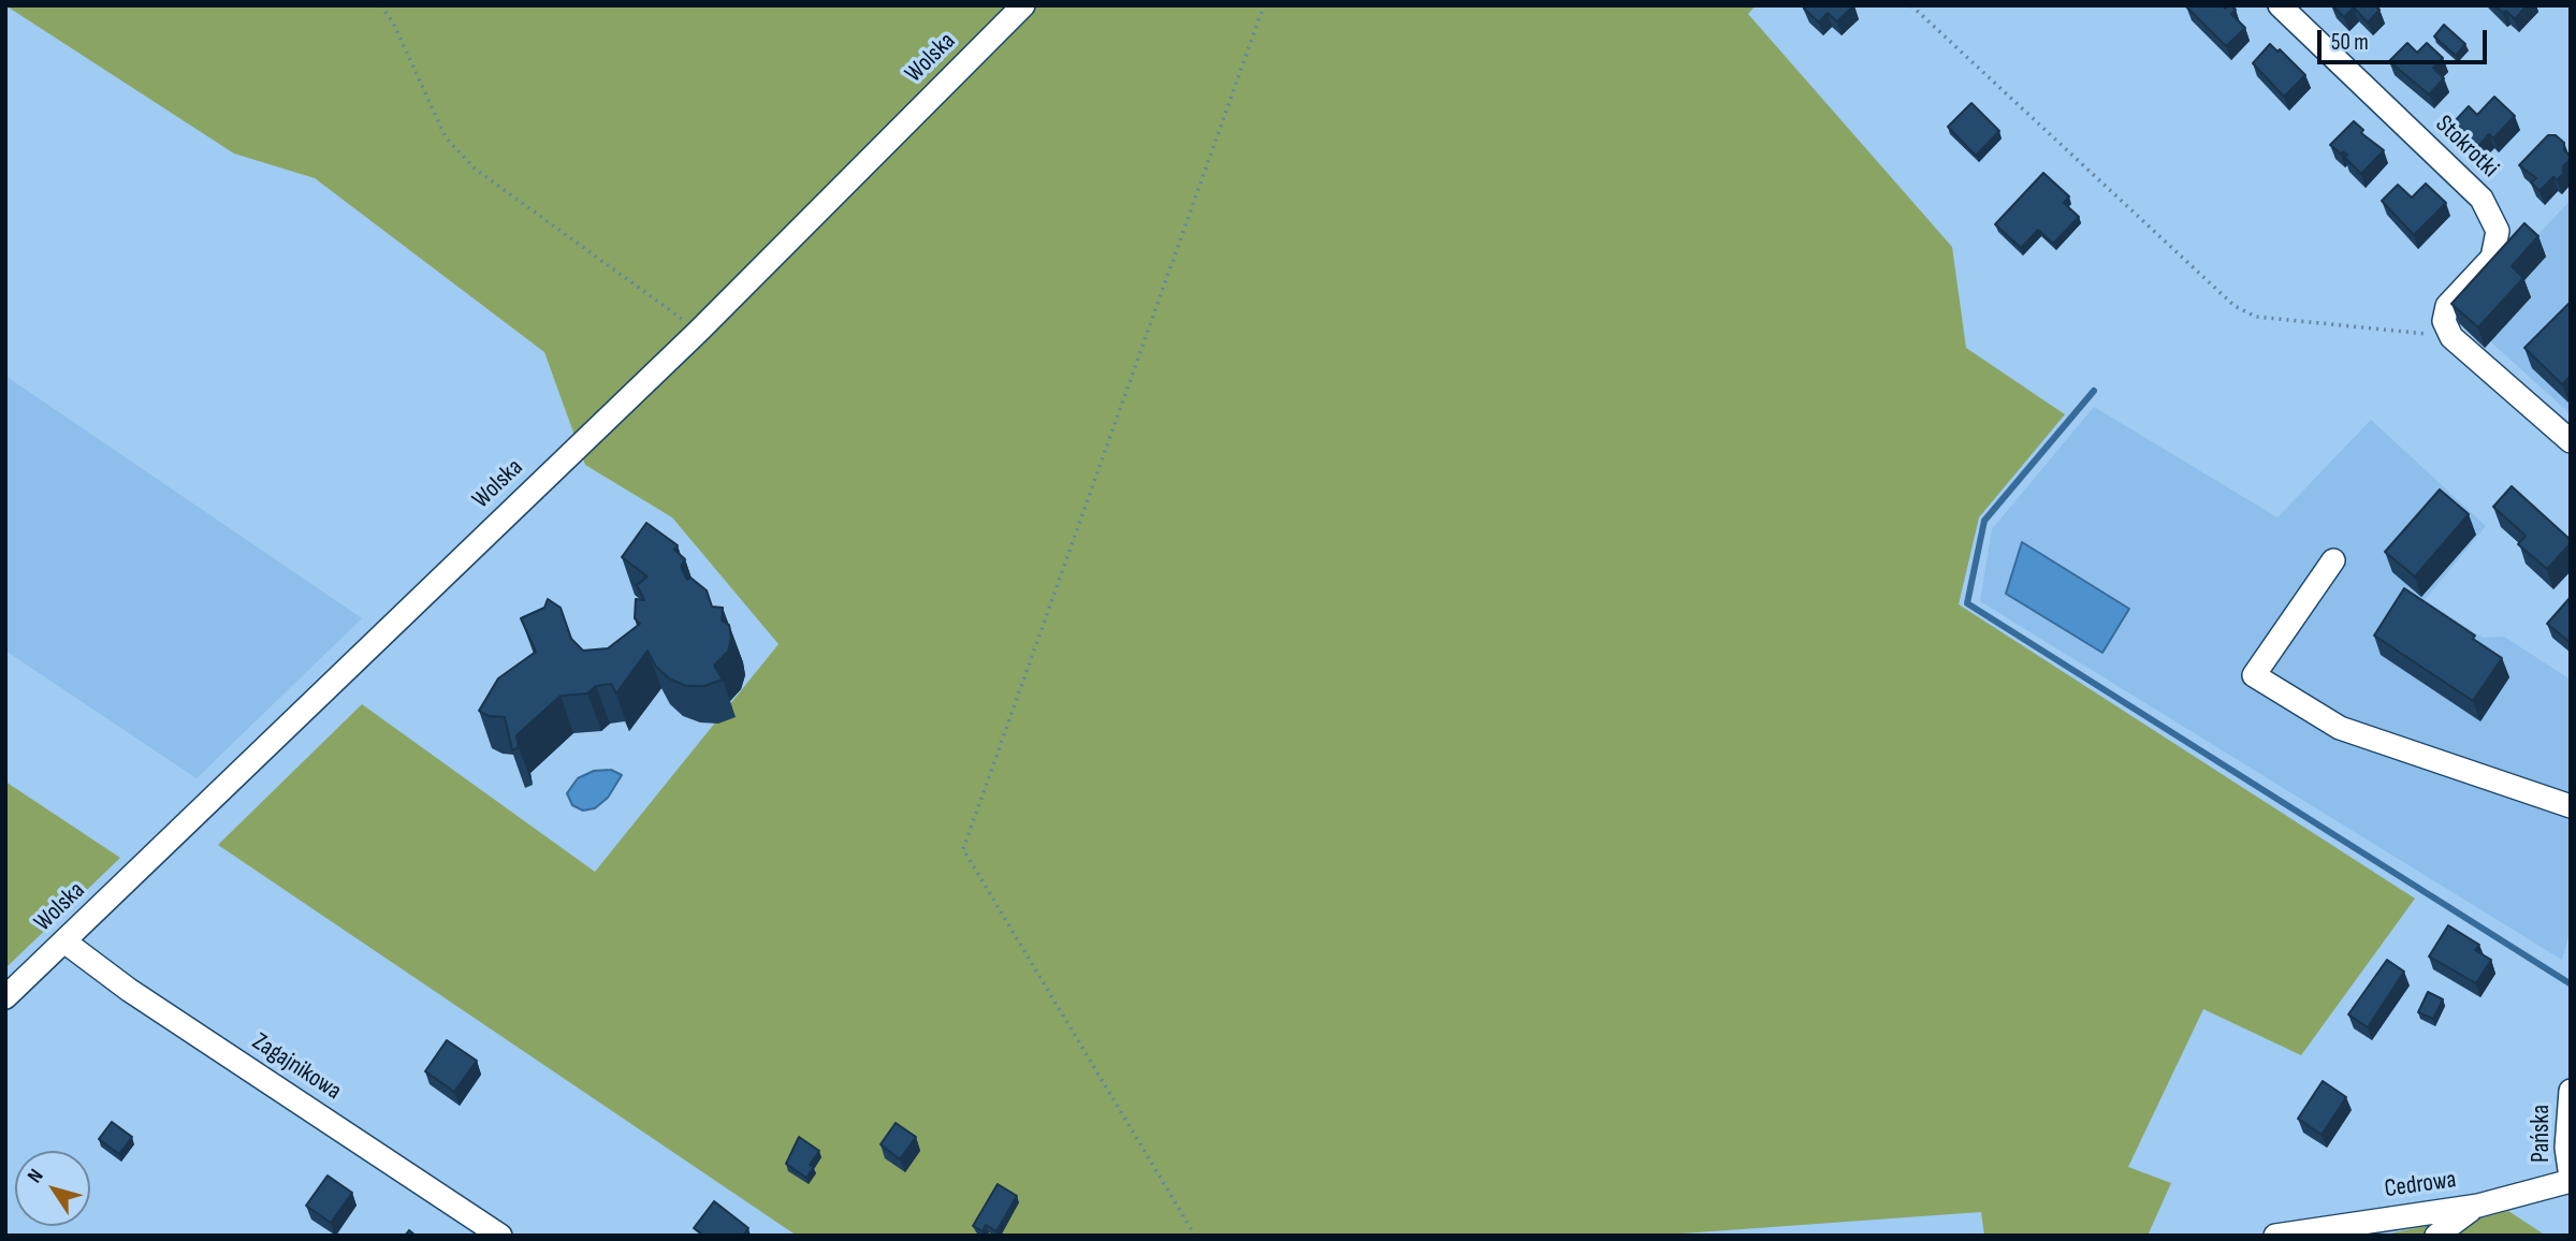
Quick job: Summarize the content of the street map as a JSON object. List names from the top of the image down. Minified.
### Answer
{"streets":{"street":["Wolska","Stokrotki","Zagajnikowa","Pańska","Cedrowa"]},"crossings":[["Wolska","Zagajnikowa"],["Pańska","Cedrowa"]],"scale_bar":"50 m","north":"top left"}
